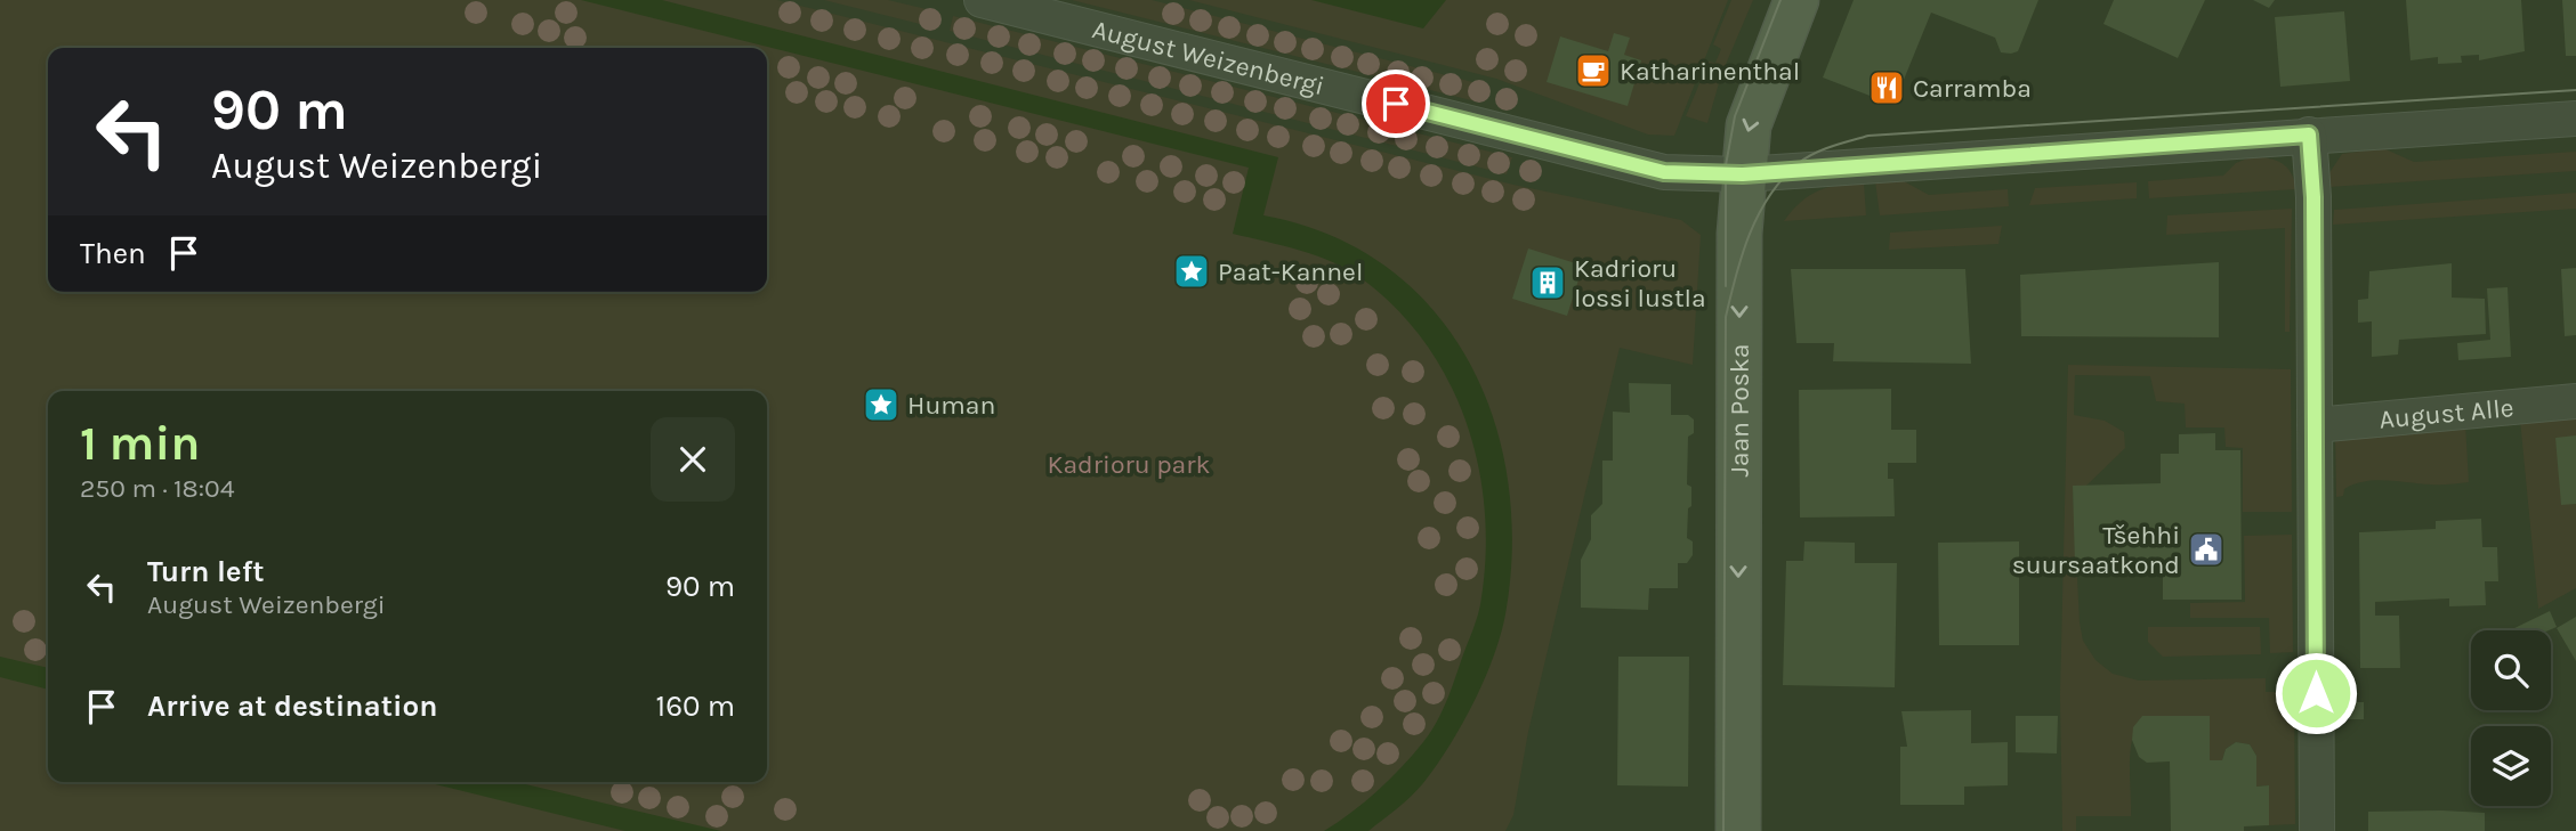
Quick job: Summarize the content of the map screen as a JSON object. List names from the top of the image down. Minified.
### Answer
{"streets":{"street":["August Weizenbergi","Jaan Poska","August Alle"]},"crossings":[["August Weizenbergi","Jaan Poska"]],"one_way":["Jaan Poska"],"parks":["Kadrioru park"],"places":{"cafe":["Katharinenthal"],"restaurant":["Carramba"],"place":["Paat-Kannel","Human"],"building":["Kadrioru lossi lustla"],"public building":["Tšehhi suursaatkond"]},"page":{"turn":["90 m","August Weizenbergi"],"then":"Then","heading":["1 min","250 m · 18:04"],"list":[{"name":"Turn left","note":"August Weizenbergi","value":"90 m"},{"name":"Arrive at destination","value":"160 m"}]}}
